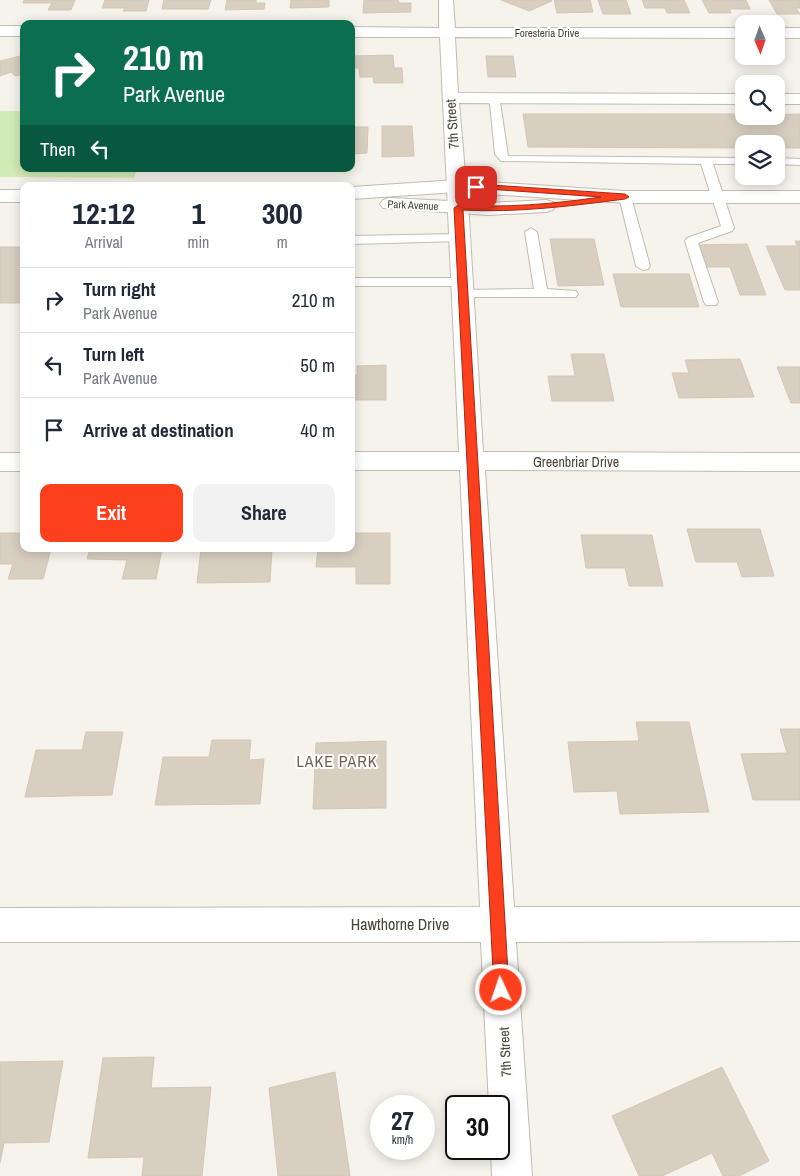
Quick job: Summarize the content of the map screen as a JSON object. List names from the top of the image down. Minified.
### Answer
{"streets":{"street":["Foresteria Drive","7th Street","Park Avenue","Greenbriar Drive","Hawthorne Drive"]},"crossings":[["Foresteria Drive","7th Street"],["7th Street","Park Avenue"],["7th Street","Greenbriar Drive"],["7th Street","Hawthorne Drive"]],"districts":["LAKE PARK"],"north":"bottom","page":{"turn":["210 m","Park Avenue"],"then":"Then","eta":["12:12","Arrival","1","min","300","m"],"list":[{"name":"Turn right","note":"Park Avenue","value":"210 m"},{"name":"Turn left","note":"Park Avenue","value":"50 m"},{"name":"Arrive at destination","value":"40 m"}],"buttons":["Exit","Share"],"speed":"27 km/h","limit":"30"}}
